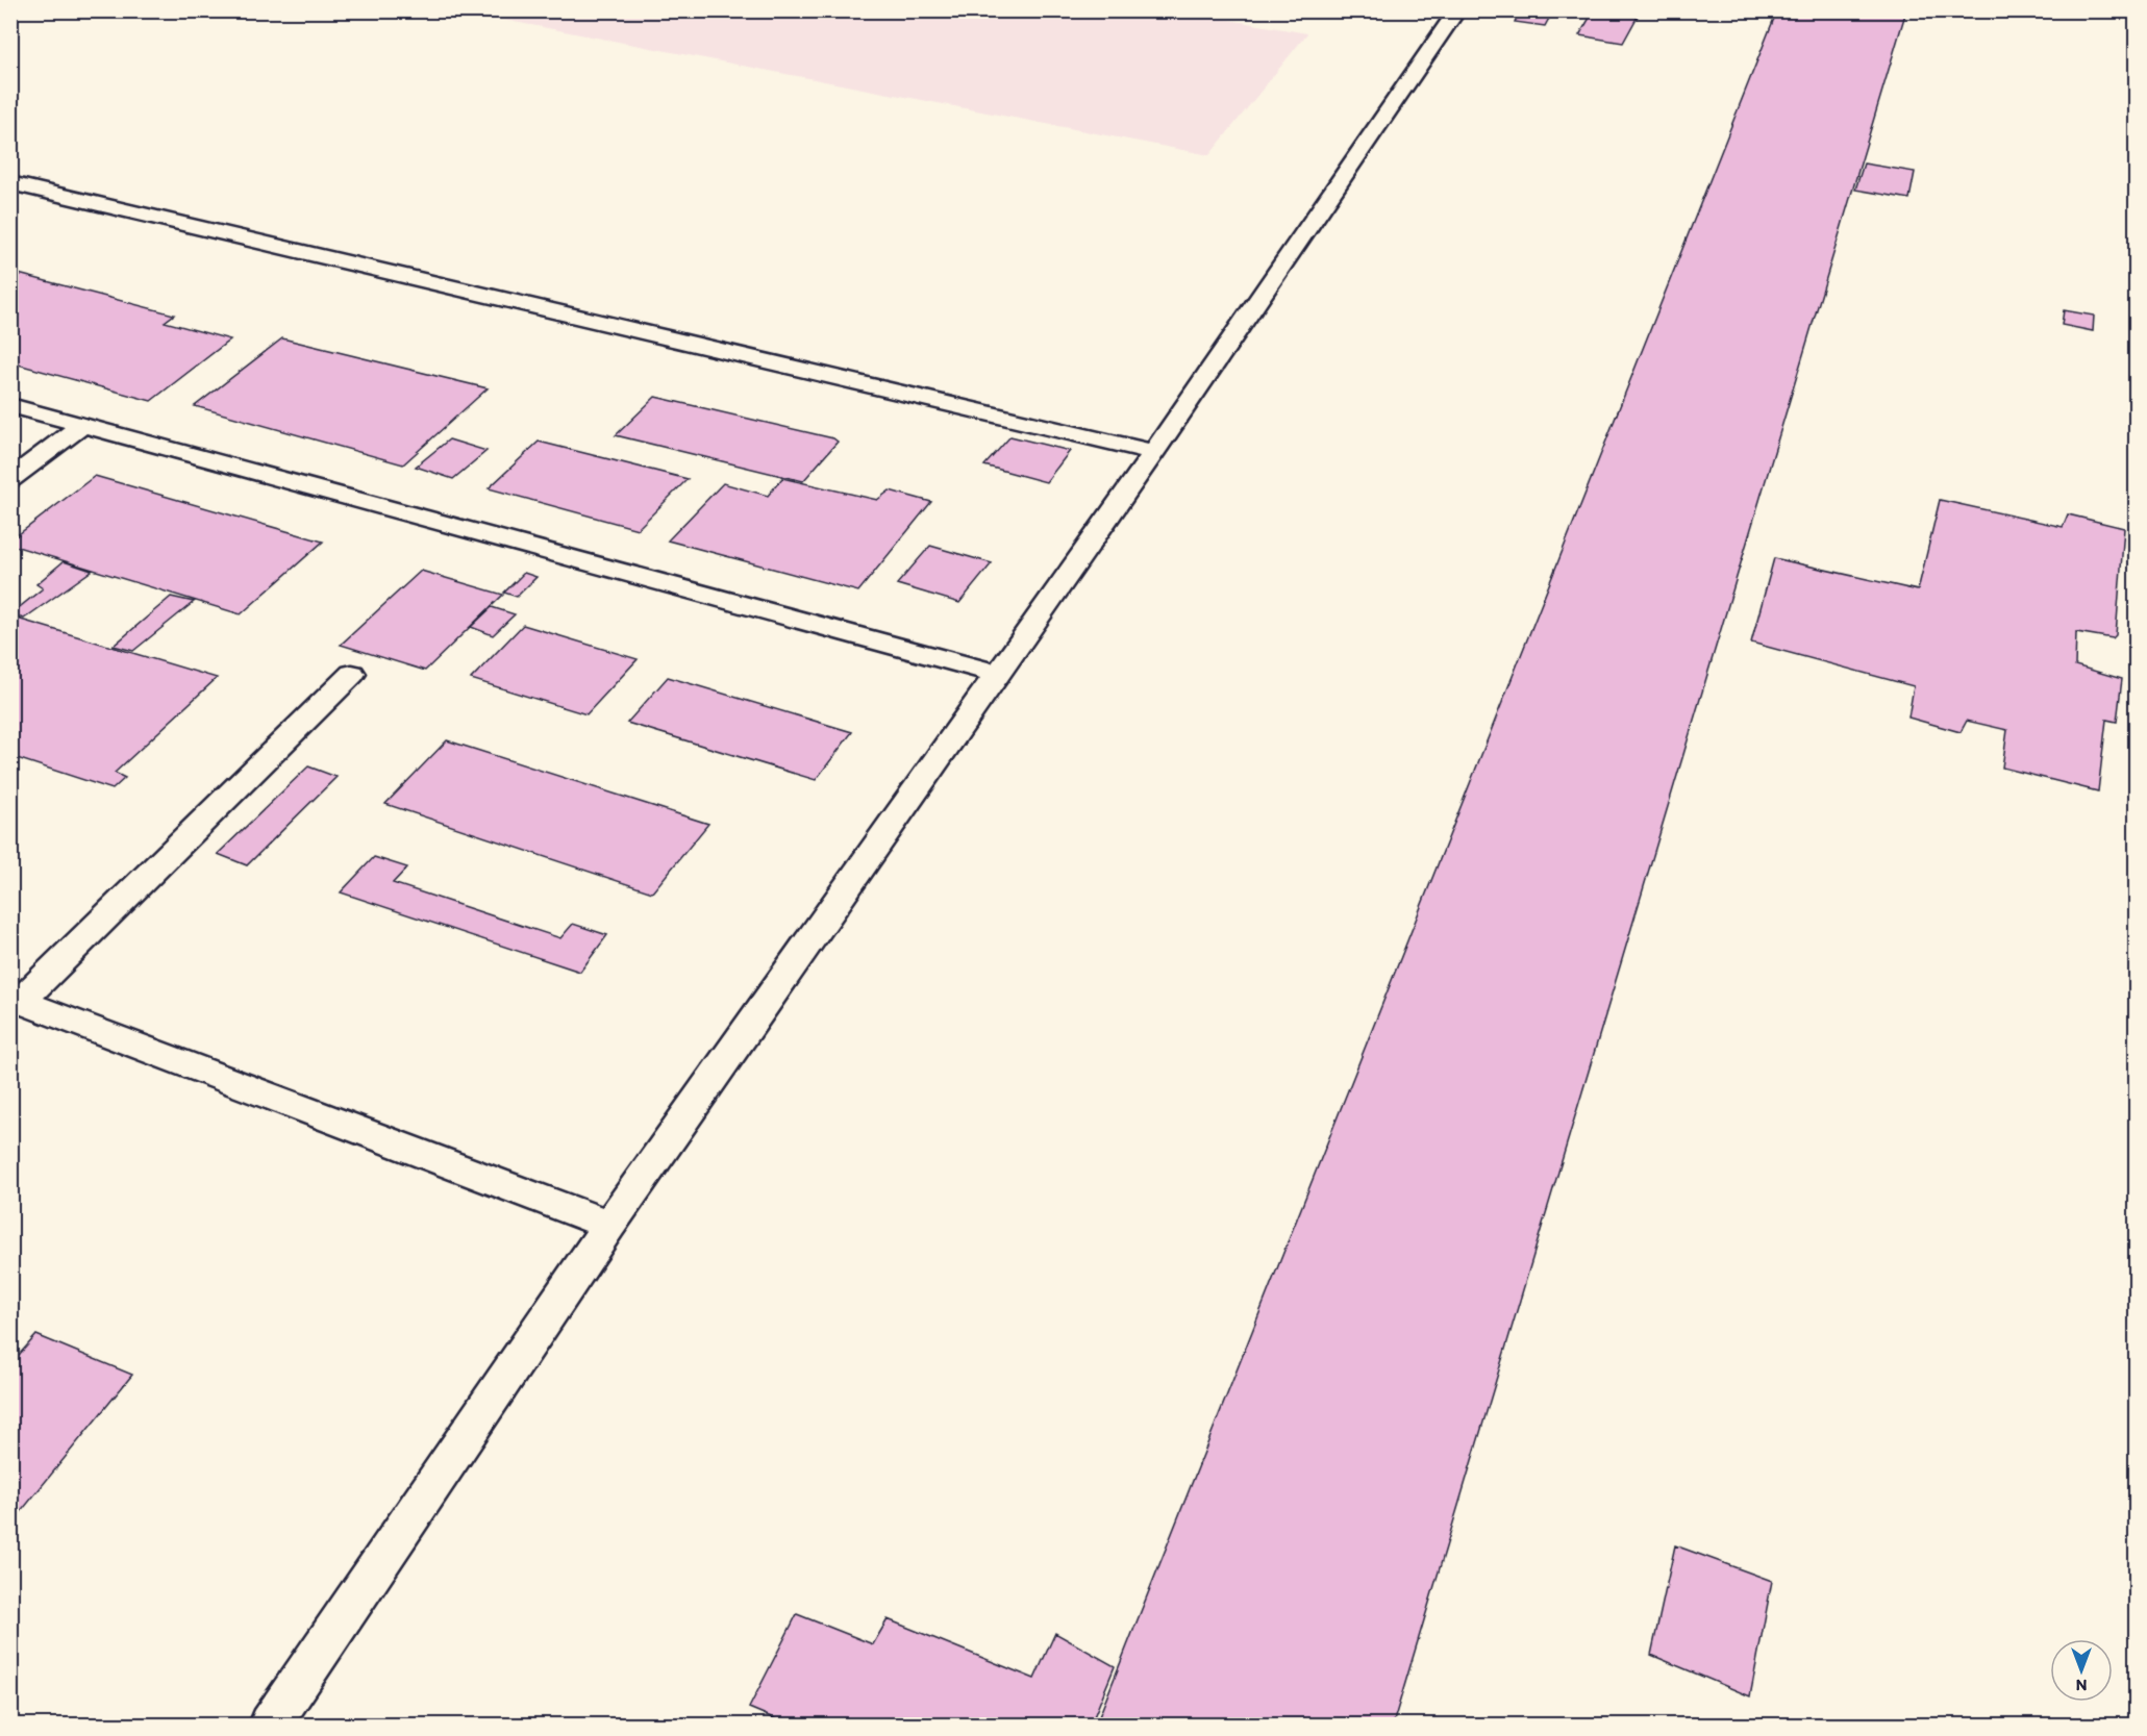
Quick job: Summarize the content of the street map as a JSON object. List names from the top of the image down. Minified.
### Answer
{"north":"bottom"}
